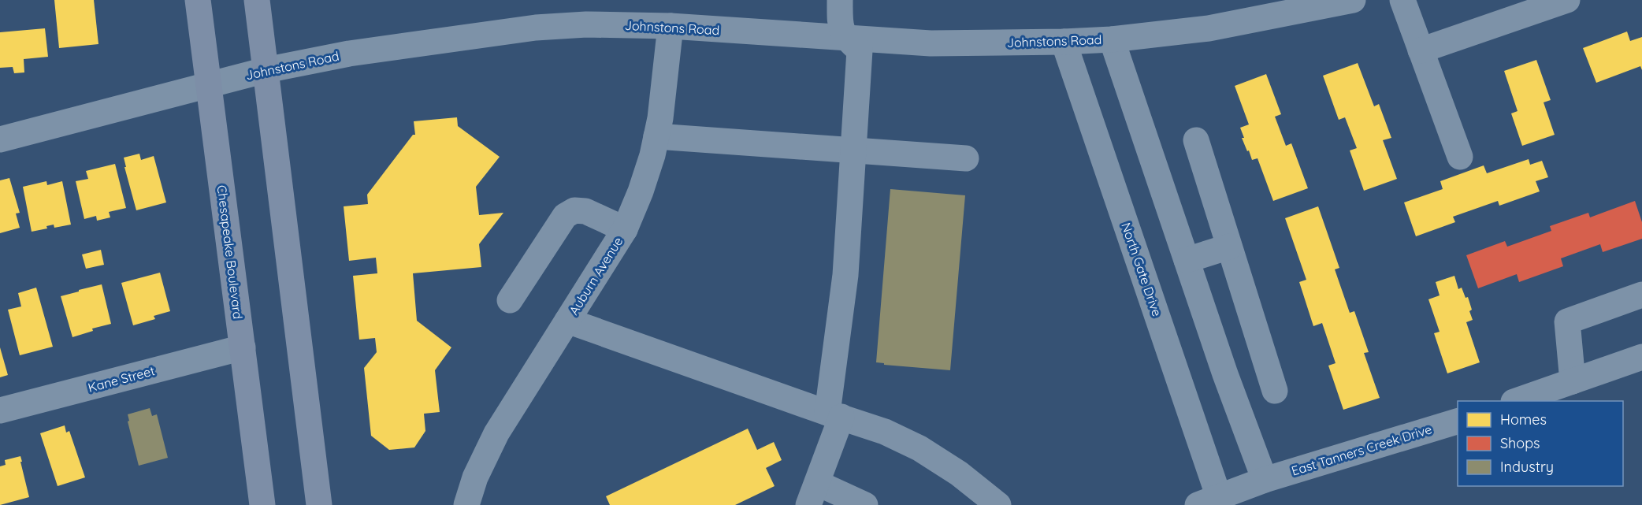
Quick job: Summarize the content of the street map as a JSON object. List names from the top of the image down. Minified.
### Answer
{"streets":{"main road":["Chesapeake Boulevard"],"street":["Johnstons Road","North Gate Drive","Auburn Avenue","Kane Street","East Tanners Creek Drive"]},"crossings":[["Johnstons Road","Chesapeake Boulevard"],["Johnstons Road","North Gate Drive"],["Johnstons Road","Auburn Avenue"],["Chesapeake Boulevard","Kane Street"],["North Gate Drive","East Tanners Creek Drive"]],"legend":["Homes","Shops","Industry"]}
